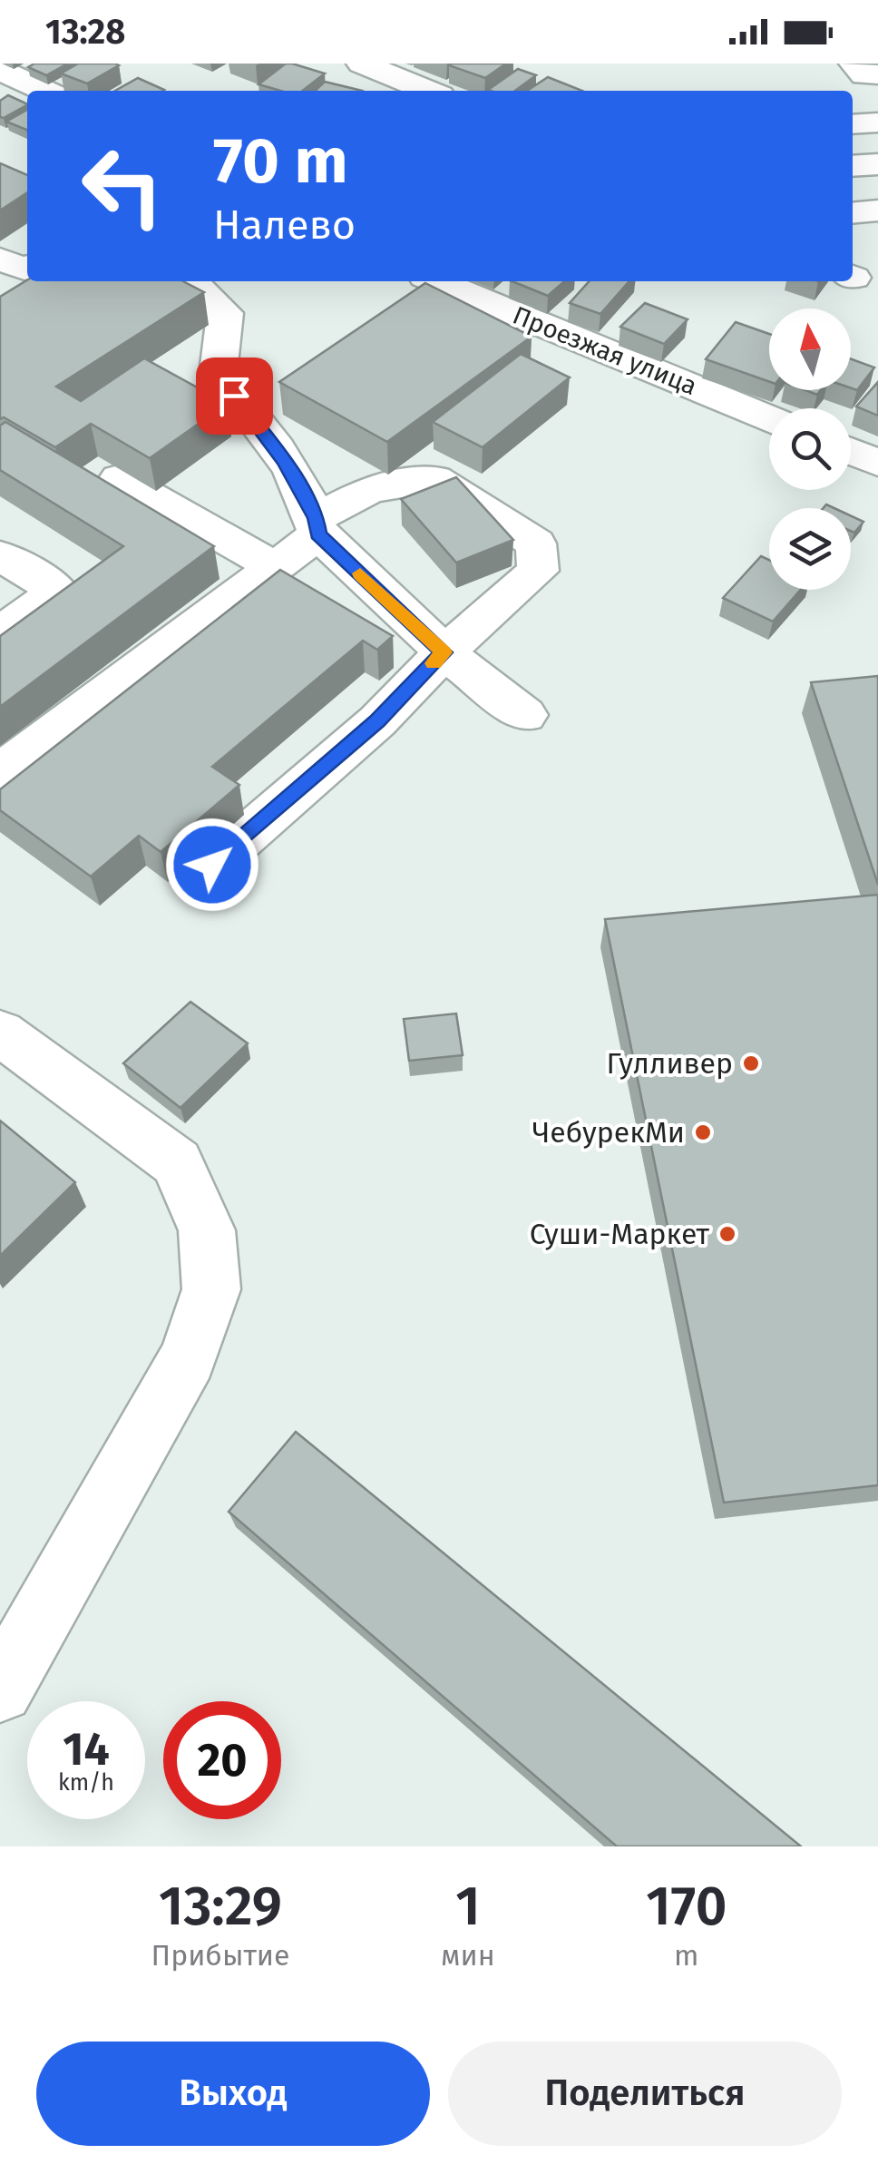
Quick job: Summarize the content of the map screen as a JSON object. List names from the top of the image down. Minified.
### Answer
{"streets":{"street":["Проезжая улица"]},"places":["Гулливер","ЧебурекМи","Суши-Маркет"],"north":"top","page":{"status":"13:28","turn":["70 m","Налево"],"speed":"14 km/h","limit":"20","eta":["13:29","Прибытие","1","мин","170","m"],"buttons":["Выход","Поделиться"]}}
